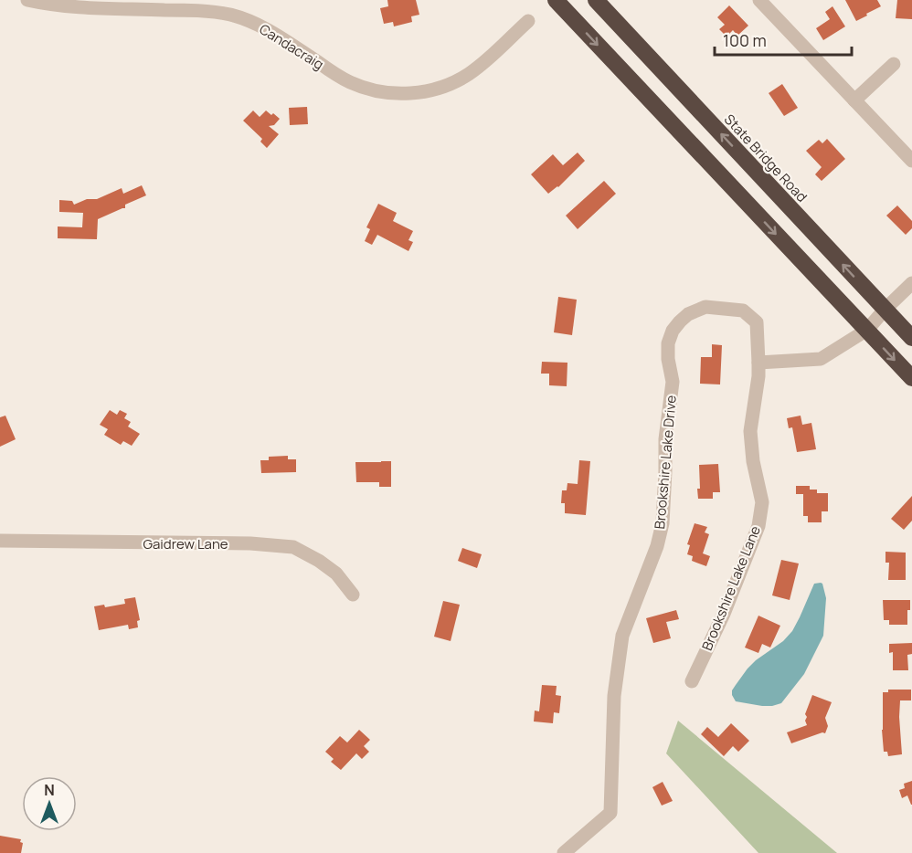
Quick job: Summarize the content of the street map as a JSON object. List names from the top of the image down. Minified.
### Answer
{"streets":{"highway":["State Bridge Road"],"street":["Candacraig","Brookshire Lake Drive","Gaidrew Lane","Brookshire Lake Lane"]},"crossings":[["Brookshire Lake Drive","Brookshire Lake Lane"]],"scale_bar":"100 m","north":"top"}
